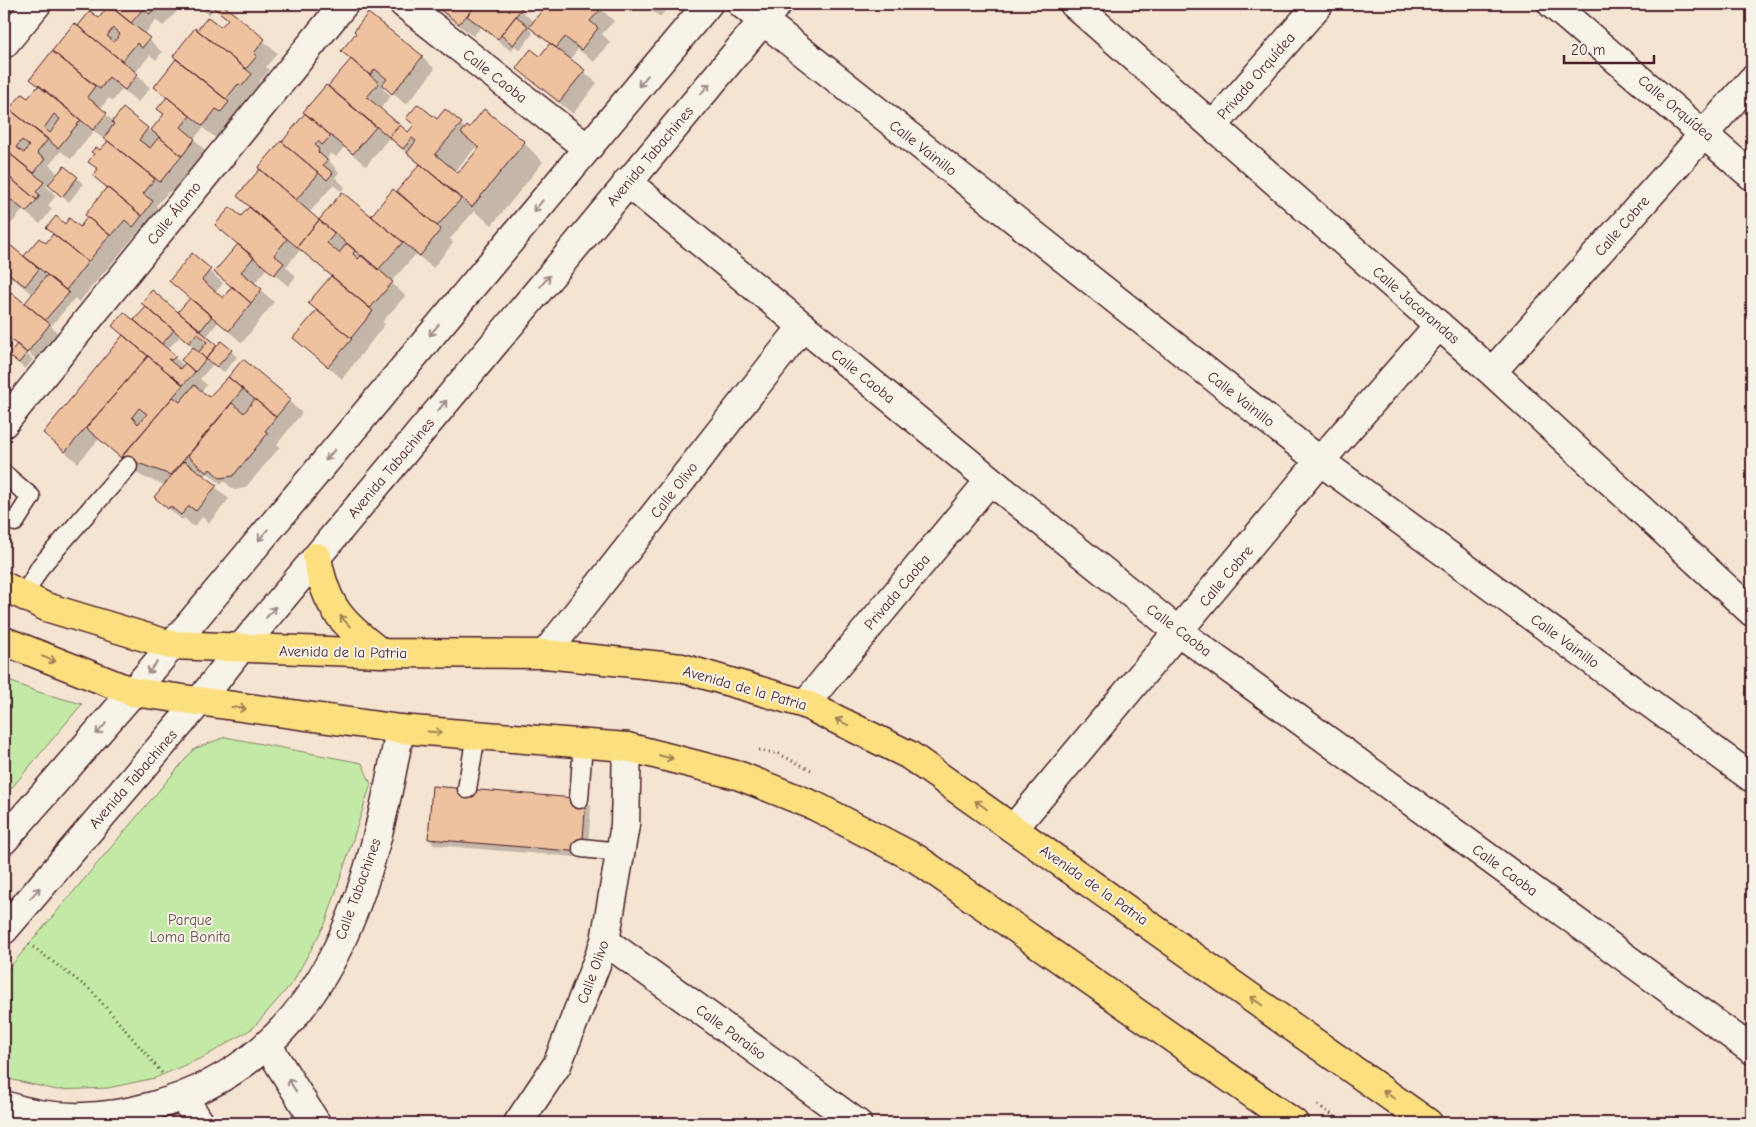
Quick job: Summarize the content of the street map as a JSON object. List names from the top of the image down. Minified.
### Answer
{"streets":{"main road":["Avenida de la Patria"],"street":["Calle Caoba","Privada Orquídea","Calle Orquídea","Calle Vainillo","Avenida Tabachines","Calle Álamo","Calle Cobre","Calle Jacarandas","Calle Olivo","Privada Caoba","Calle Tabachines","Calle Paraíso"]},"crossings":[["Calle Caoba","Avenida Tabachines"],["Calle Caoba","Calle Cobre"],["Calle Caoba","Calle Olivo"],["Calle Caoba","Privada Caoba"],["Privada Orquídea","Calle Jacarandas"],["Calle Orquídea","Calle Cobre"],["Calle Vainillo","Avenida Tabachines"],["Calle Vainillo","Calle Cobre"],["Avenida Tabachines","Avenida de la Patria"],["Calle Cobre","Calle Jacarandas"],["Calle Cobre","Avenida de la Patria"],["Calle Olivo","Avenida de la Patria"],["Calle Olivo","Calle Paraíso"],["Privada Caoba","Avenida de la Patria"]],"parks":["Parque Loma Bonita"],"scale_bar":"20 m"}
